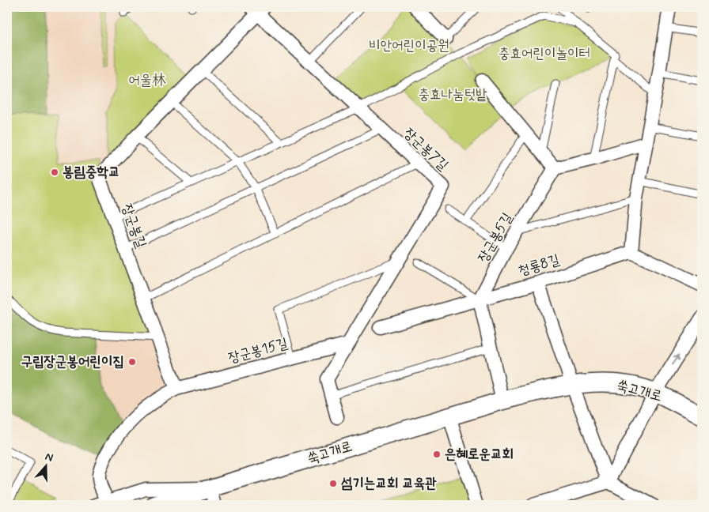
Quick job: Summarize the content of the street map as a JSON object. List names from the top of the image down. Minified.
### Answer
{"streets":{"main road":["쑥고개로"],"street":["장군봉7길","장군봉길","장군봉5길","청룡8길","장군봉15길"]},"crossings":[["장군봉7길","장군봉길"],["장군봉7길","장군봉15길"],["장군봉길","장군봉15길"],["장군봉5길","청룡8길"]],"parks":["비안어린이공원","충효어린이놀이터","어울林","충효나눔텃밭"],"places":["봉림중학교","구립장군봉어린이집","은혜로운교회","섬기는교회 교육관"],"north":"top"}
